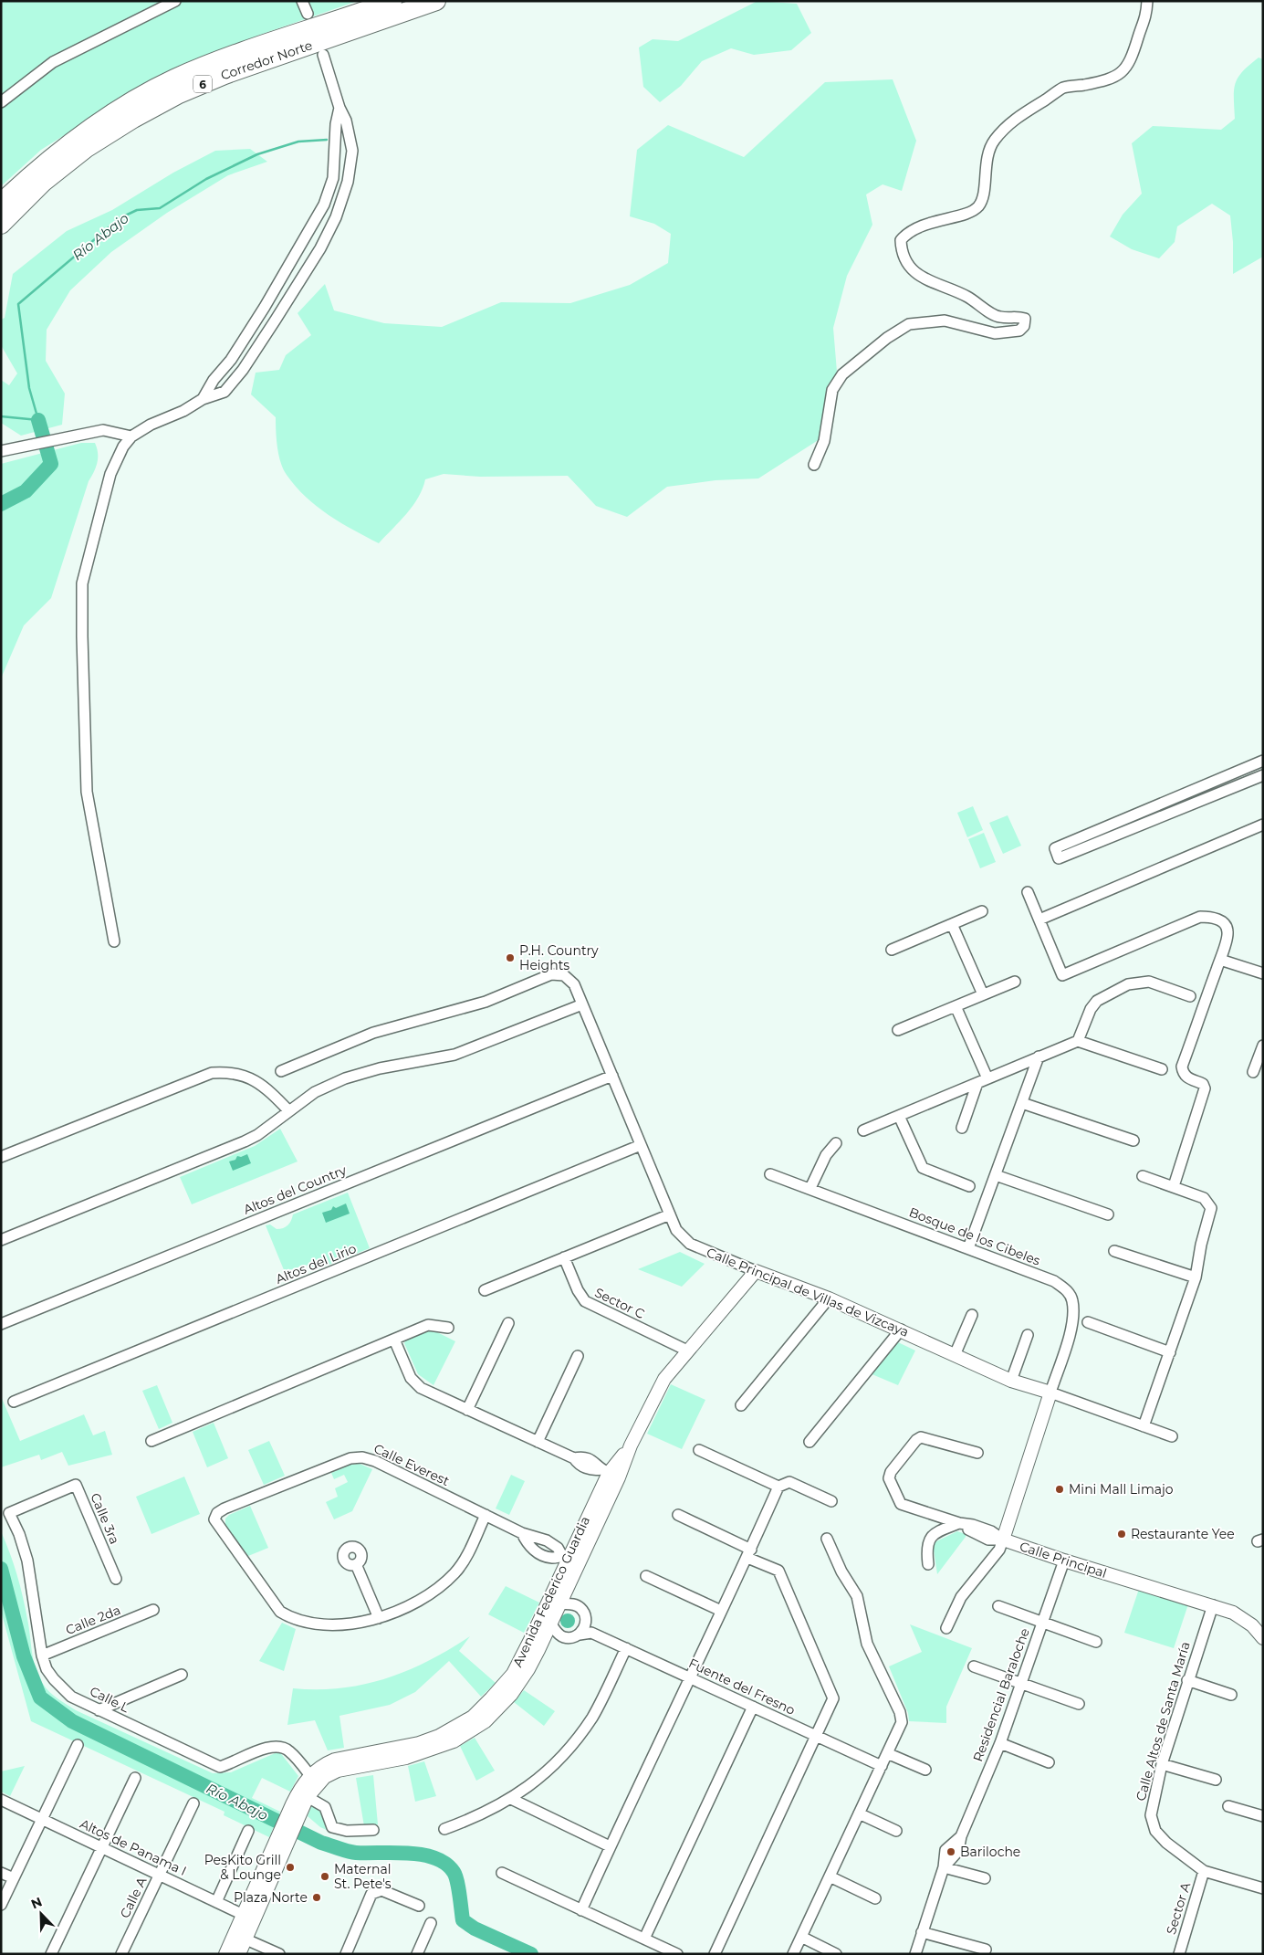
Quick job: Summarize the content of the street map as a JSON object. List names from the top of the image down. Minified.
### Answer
{"streets":{"highway":["Corredor Norte","6"],"street":["Altos del Country","Bosque de los Cibeles","Altos del Lirio","Calle Principal de Villas de Vizcaya","Sector C","Calle Everest","Calle 3ra","Calle Principal","Avenida Federico Guardia","Calle 2da","Fuente del Fresno","Residencial Baraloche","Calle L","Calle Altos de Santa María","Altos de Panama I","Calle A","Sector A"]},"crossings":[["Altos del Country","Calle Principal de Villas de Vizcaya"],["Bosque de los Cibeles","Calle Principal de Villas de Vizcaya"],["Bosque de los Cibeles","Calle Principal"],["Altos del Lirio","Calle Principal de Villas de Vizcaya"],["Calle Principal de Villas de Vizcaya","Calle Principal"],["Calle Principal de Villas de Vizcaya","Avenida Federico Guardia"],["Sector C","Avenida Federico Guardia"],["Calle Everest","Avenida Federico Guardia"],["Calle 3ra","Calle L"],["Calle Principal","Residencial Baraloche"],["Calle Principal","Calle Altos de Santa María"],["Avenida Federico Guardia","Calle L"],["Avenida Federico Guardia","Altos de Panama I"],["Calle 2da","Calle L"],["Calle Altos de Santa María","Sector A"],["Altos de Panama I","Calle A"]],"water":["Río Abajo"],"places":["P.H. Country Heights","Mini Mall Limajo","Restaurante Yee","Bariloche","PesKito Grill & Lounge","Maternal St. Pete's","Plaza Norte"],"north":"top left"}
